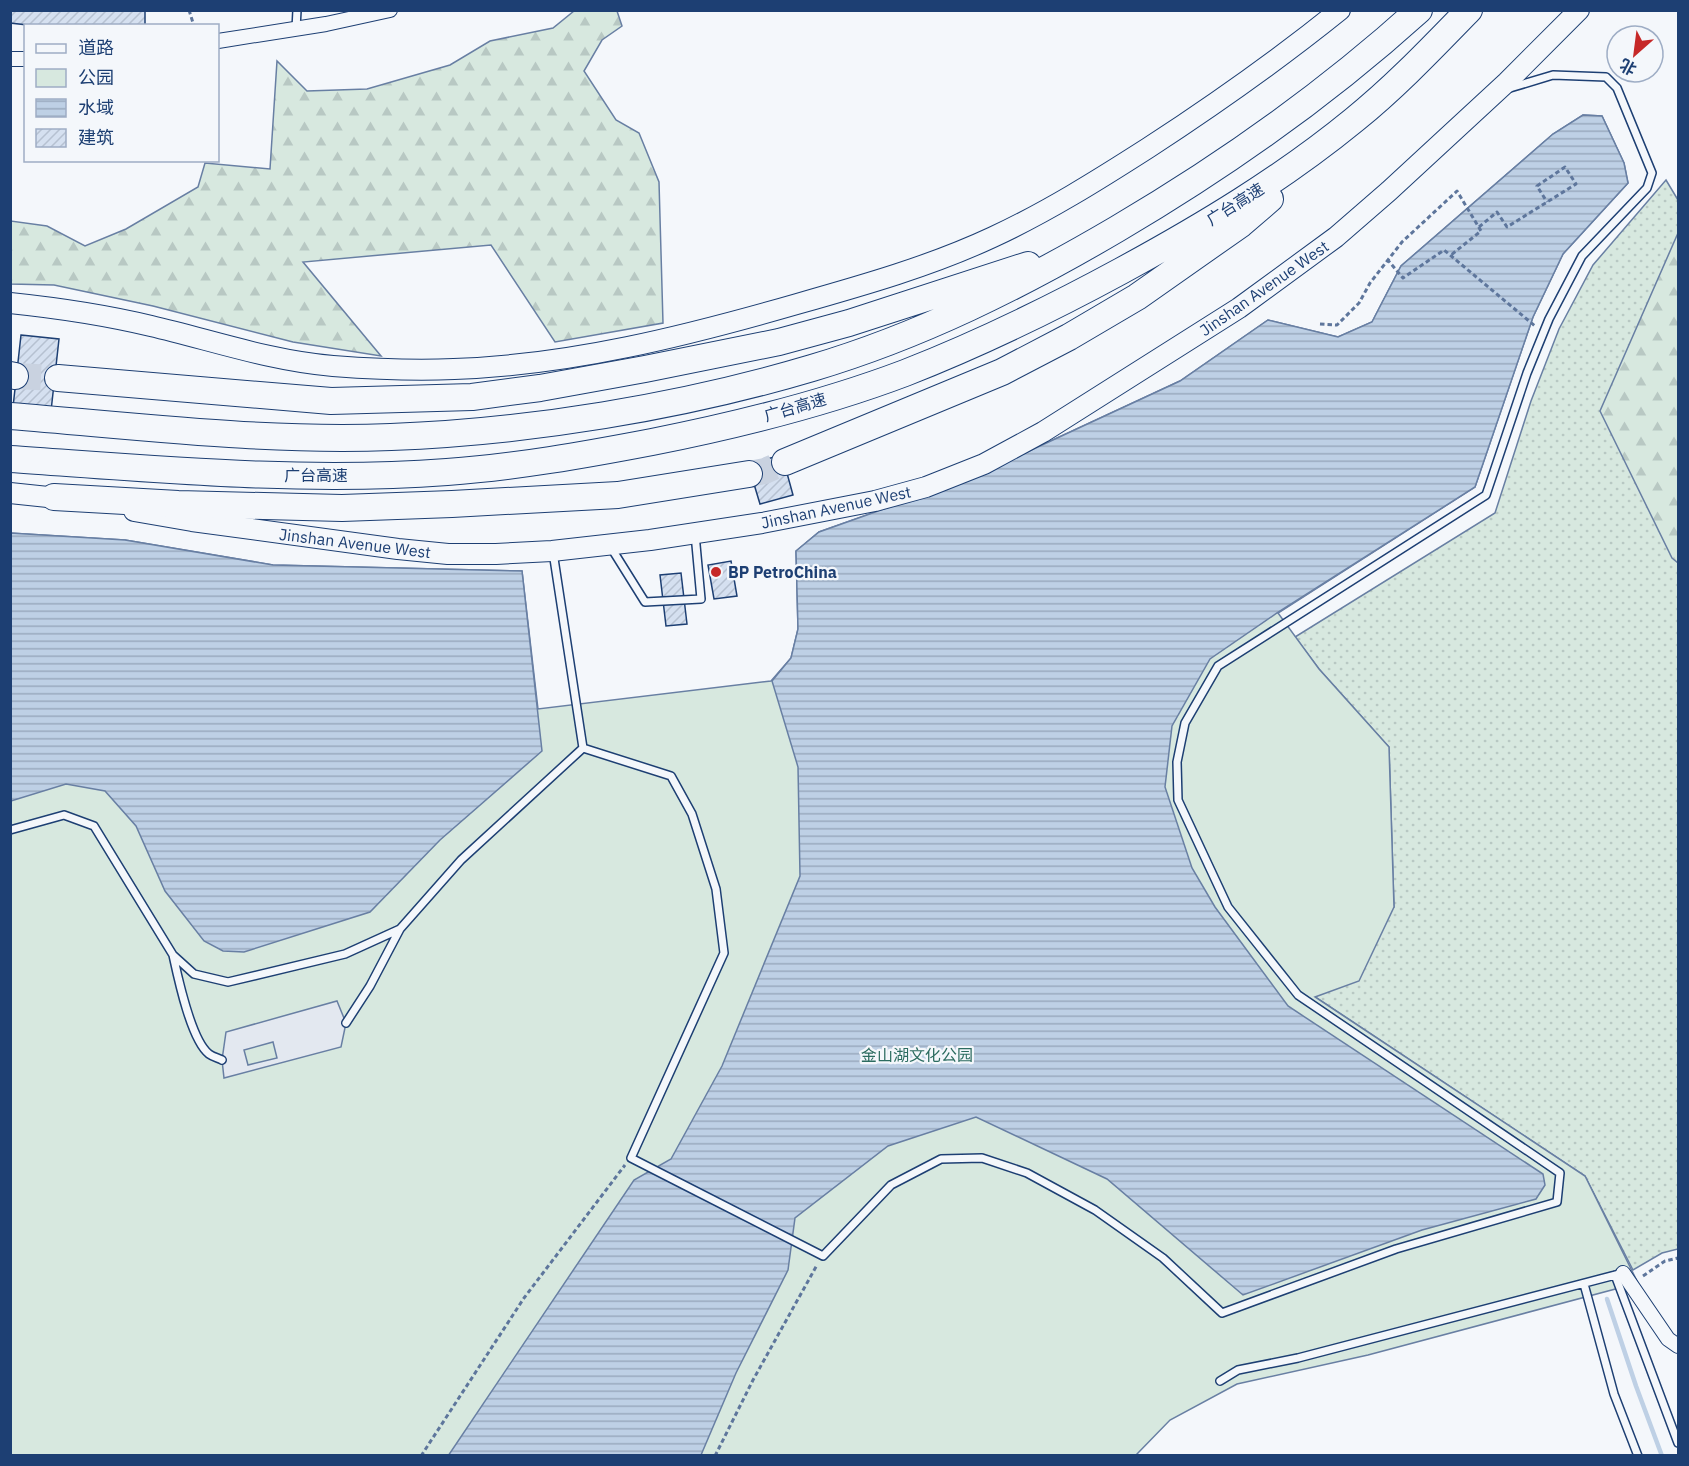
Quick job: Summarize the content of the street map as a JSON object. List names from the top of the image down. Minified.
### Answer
{"streets":{"highway":["广台高速"],"main road":["Jinshan Avenue West"]},"parks":["金山湖文化公园"],"places":["BP PetroChina"],"legend":["道路","公园","水域","建筑"],"north":"bottom left"}
